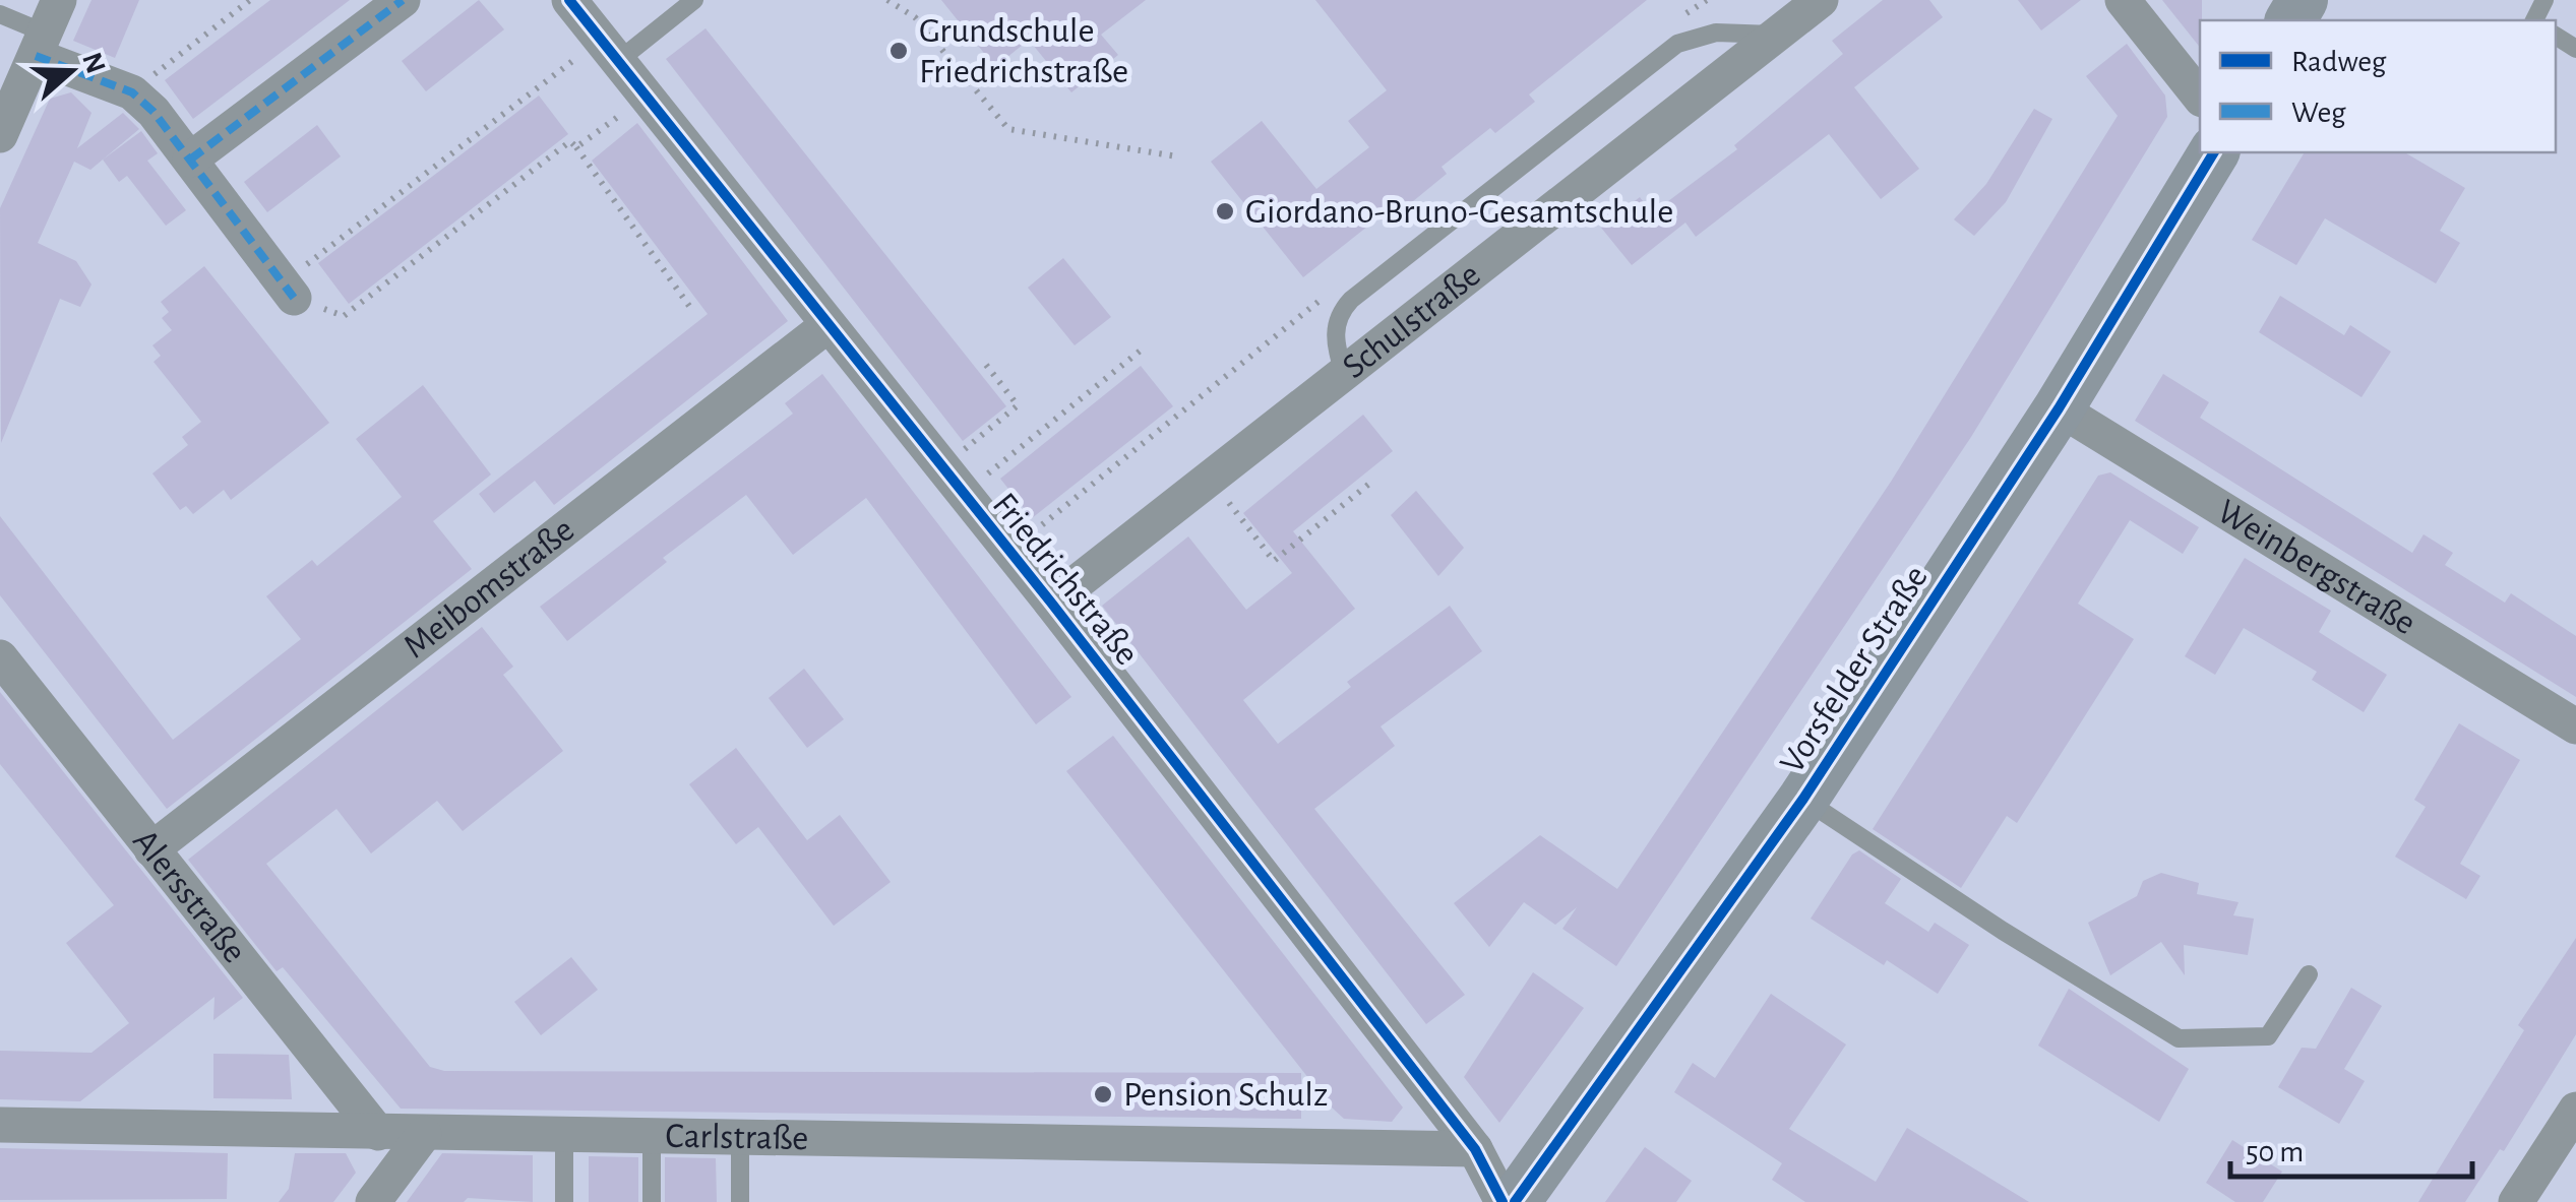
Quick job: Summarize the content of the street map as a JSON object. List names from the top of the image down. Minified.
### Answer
{"streets":{"main road":["Vorsfelder Straße"],"street":["Schulstraße","Weinbergstraße","Friedrichstraße","Meibomstraße","Alersstraße","Carlstraße"]},"crossings":[["Schulstraße","Friedrichstraße"],["Weinbergstraße","Vorsfelder Straße"],["Friedrichstraße","Meibomstraße"],["Friedrichstraße","Carlstraße"],["Meibomstraße","Alersstraße"],["Alersstraße","Carlstraße"]],"places":["Grundschule Friedrichstraße","Giordano-Bruno-Gesamtschule","Pension Schulz"],"legend":["Radweg","Weg"],"scale_bar":"50 m","north":"right"}
